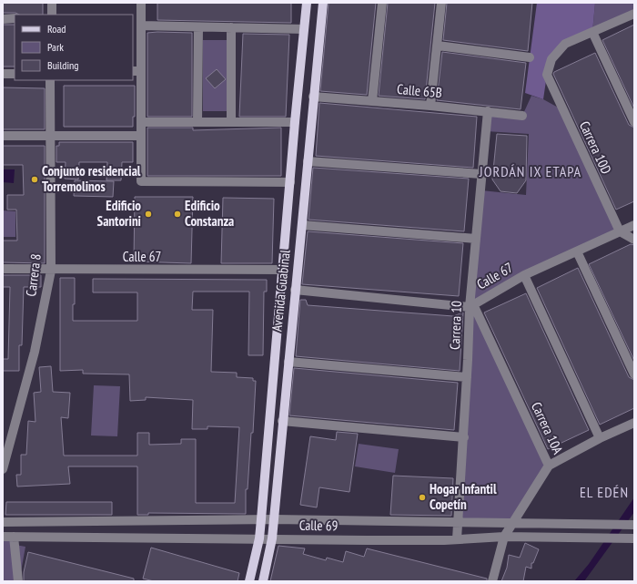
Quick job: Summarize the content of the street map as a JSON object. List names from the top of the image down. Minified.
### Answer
{"streets":{"main road":["Avenida Guabinal"],"street":["Calle 65B","Carrera 10D","Calle 67","Carrera 8","Carrera 10","Carrera 10A","Calle 69"]},"crossings":[["Calle 65B","Avenida Guabinal"],["Calle 65B","Carrera 10"],["Carrera 10D","Calle 67"],["Calle 67","Carrera 8"],["Calle 67","Avenida Guabinal"],["Calle 67","Carrera 10"],["Calle 67","Carrera 10A"],["Avenida Guabinal","Calle 69"],["Carrera 10","Carrera 10A"],["Carrera 10","Calle 69"],["Carrera 10A","Calle 69"]],"districts":["JORDÁN IX ETAPA","EL EDÉN"],"places":["Conjunto residencial Torremolinos","Edificio Santorini","Edificio Constanza","Hogar Infantil Copetín"],"legend":["Road","Park","Building"]}
